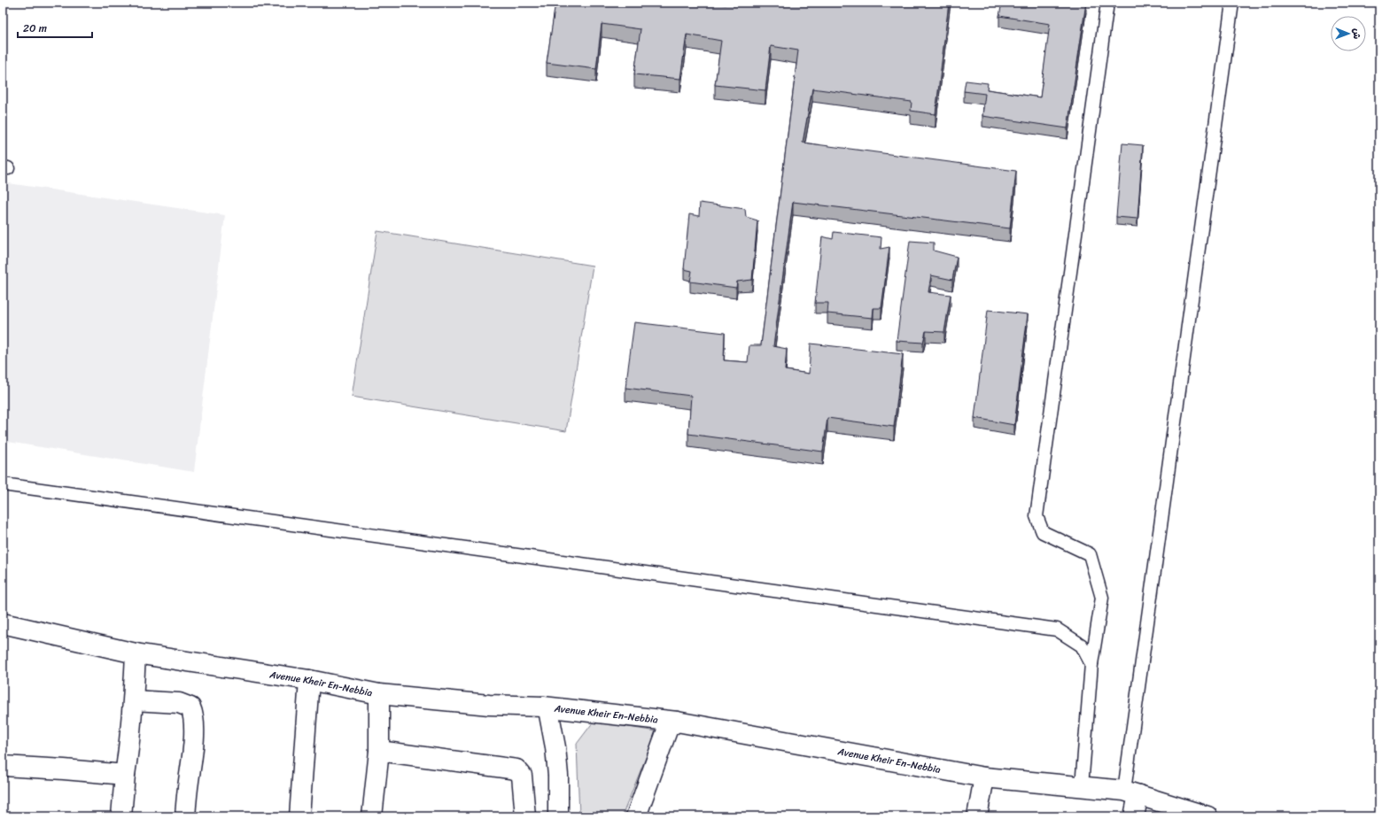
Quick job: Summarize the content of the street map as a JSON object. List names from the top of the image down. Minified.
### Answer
{"streets":{"main road":["Avenue Kheir En-Nebbia"]},"scale_bar":"20 m","north":"right"}
